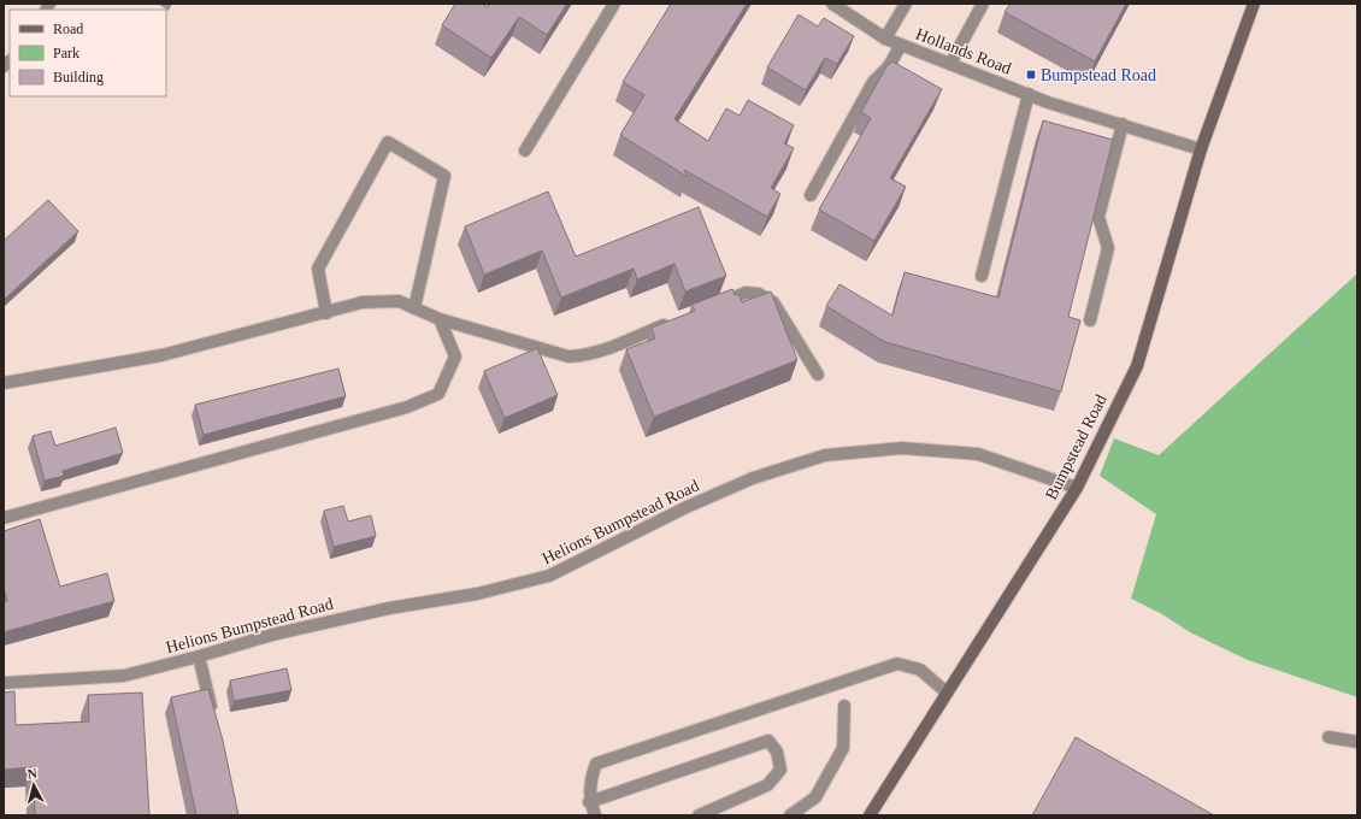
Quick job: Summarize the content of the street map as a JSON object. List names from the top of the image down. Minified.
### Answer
{"streets":{"main road":["Bumpstead Road"],"street":["Hollands Road","Helions Bumpstead Road"]},"crossings":[["Hollands Road","Bumpstead Road"],["Bumpstead Road","Helions Bumpstead Road"]],"places":{"transit":["Bumpstead Road"]},"legend":["Road","Park","Building"],"north":"top"}
